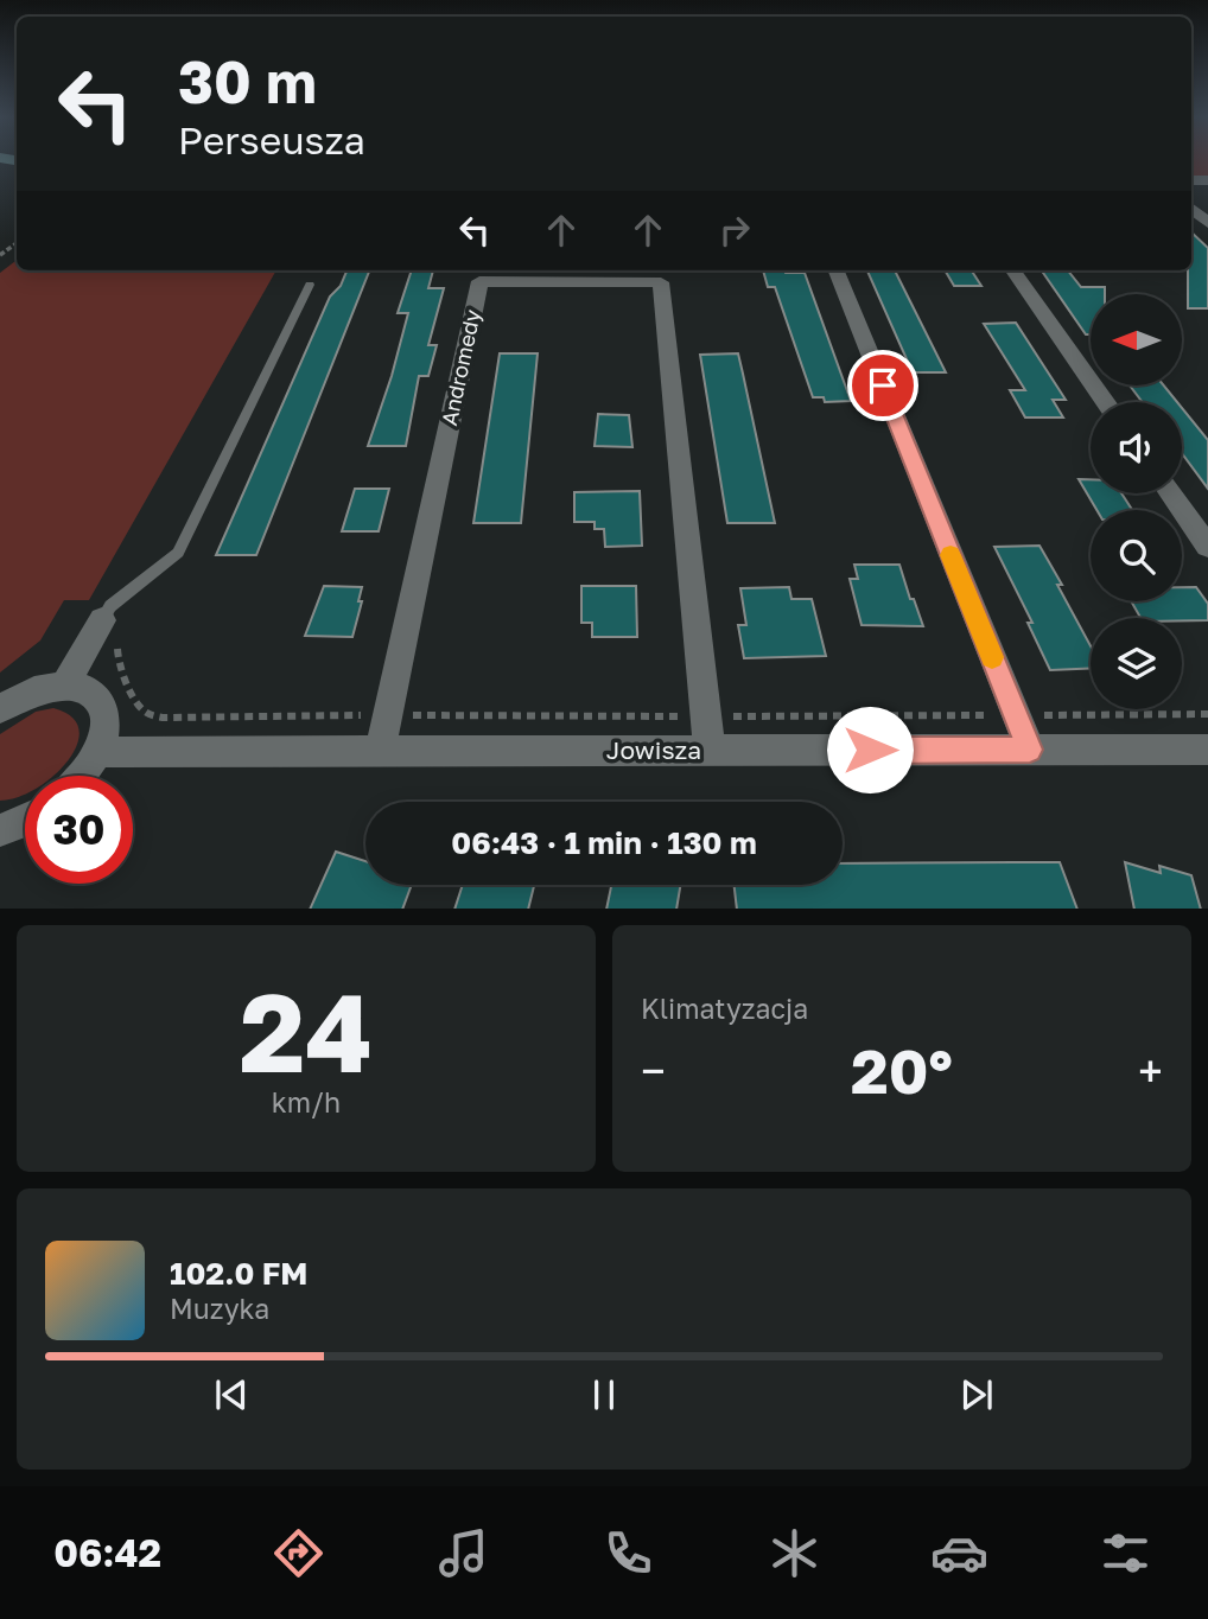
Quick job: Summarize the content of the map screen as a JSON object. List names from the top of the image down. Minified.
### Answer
{"streets":{"street":["Andromedy","Jowisza"]},"crossings":[["Andromedy","Jowisza"]],"north":"left","page":{"turn":["30 m","Perseusza"],"limit":"30","trip":"06:43 · 1 min · 130 m","tile":[["24","km/h"],"Klimatyzacja"],"heat":["−","20°","+"],"song":["102.0 FM","Muzyka"],"tabs":"06:42"}}
